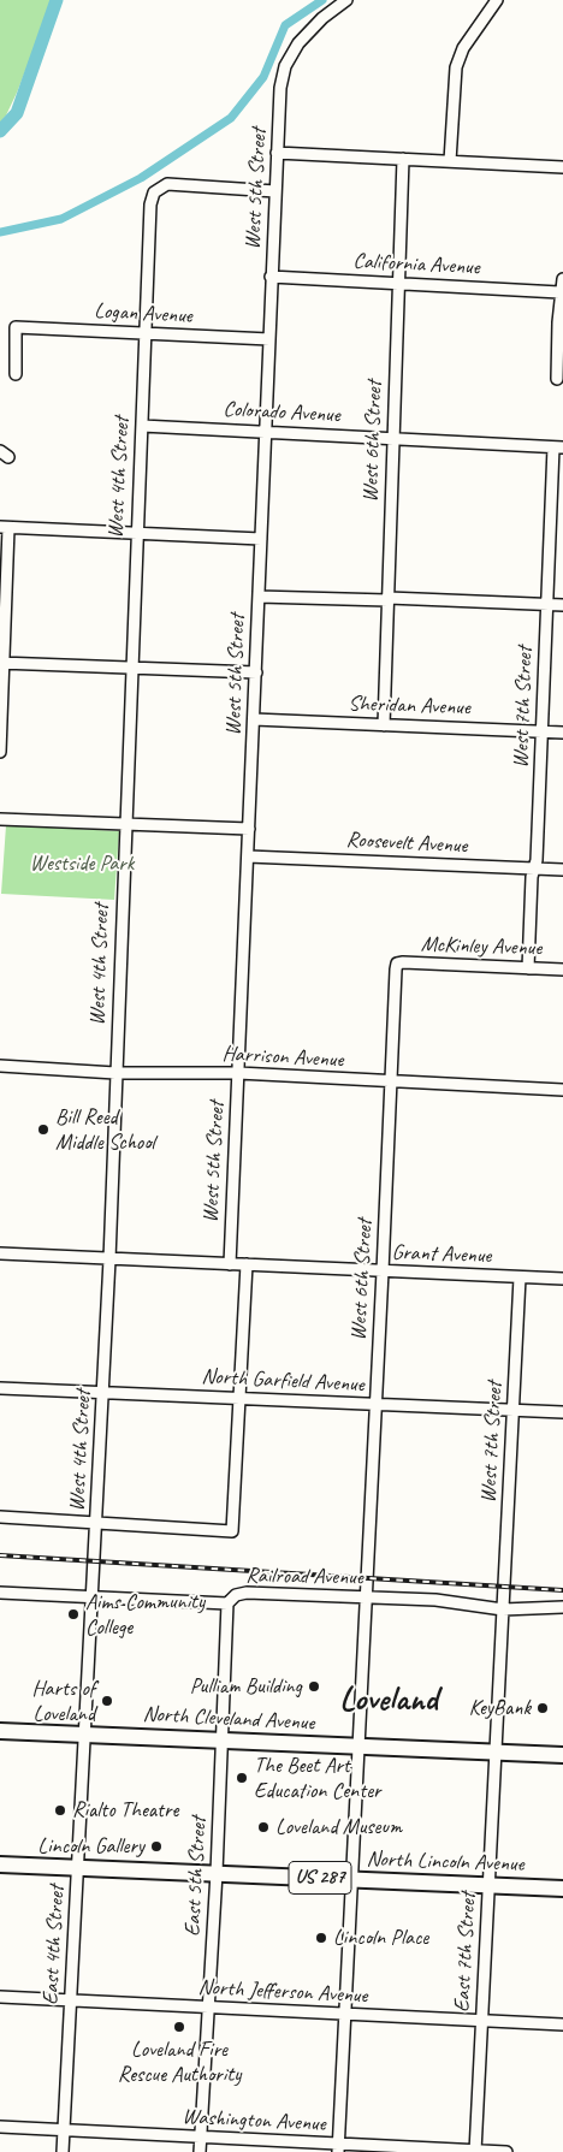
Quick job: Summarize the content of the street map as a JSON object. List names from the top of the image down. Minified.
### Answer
{"streets":{"highway":["North Cleveland Avenue","North Lincoln Avenue","US 287"],"street":["West 5th Street","California Avenue","Logan Avenue","Colorado Avenue","West 6th Street","West 4th Street","Sheridan Avenue","West 7th Street","Roosevelt Avenue","McKinley Avenue","Harrison Avenue","Grant Avenue","North Garfield Avenue","Railroad Avenue","East 5th Street","East 4th Street","East 7th Street","North Jefferson Avenue","Washington Avenue"]},"crossings":[["West 5th Street","California Avenue"],["West 5th Street","Logan Avenue"],["West 5th Street","Colorado Avenue"],["West 5th Street","West 4th Street"],["West 5th Street","Sheridan Avenue"],["West 5th Street","Roosevelt Avenue"],["West 5th Street","Harrison Avenue"],["West 5th Street","Grant Avenue"],["California Avenue","West 6th Street"],["Logan Avenue","West 4th Street"],["Colorado Avenue","West 6th Street"],["Colorado Avenue","West 4th Street"],["Colorado Avenue","West 7th Street"],["West 6th Street","Sheridan Avenue"],["West 6th Street","McKinley Avenue"],["West 6th Street","Harrison Avenue"],["West 6th Street","Grant Avenue"],["West 6th Street","North Garfield Avenue"],["West 6th Street","Railroad Avenue"],["West 6th Street","North Cleveland Avenue"],["West 6th Street","North Lincoln Avenue"],["West 6th Street","North Jefferson Avenue"],["West 6th Street","Washington Avenue"],["West 4th Street","Harrison Avenue"],["West 4th Street","North Garfield Avenue"],["West 4th Street","Railroad Avenue"],["West 4th Street","East 4th Street"],["Sheridan Avenue","West 7th Street"],["West 7th Street","Roosevelt Avenue"],["West 7th Street","McKinley Avenue"],["West 7th Street","Grant Avenue"],["West 7th Street","North Garfield Avenue"],["West 7th Street","Railroad Avenue"],["West 7th Street","East 7th Street"],["Railroad Avenue","East 5th Street"],["Railroad Avenue","East 4th Street"],["Railroad Avenue","East 7th Street"],["North Cleveland Avenue","East 5th Street"],["North Cleveland Avenue","East 4th Street"],["North Cleveland Avenue","East 7th Street"],["North Lincoln Avenue","East 5th Street"],["North Lincoln Avenue","East 4th Street"],["North Lincoln Avenue","East 7th Street"],["East 5th Street","North Jefferson Avenue"],["East 5th Street","Washington Avenue"],["East 4th Street","North Jefferson Avenue"],["East 4th Street","Washington Avenue"],["East 7th Street","North Jefferson Avenue"],["East 7th Street","Washington Avenue"]],"districts":["Loveland"],"parks":["Westside Park"],"places":["Bill Reed Middle School","Aims Community College","Pulliam Building","Harts of Loveland","KeyBank","The Beet Art Education Center","Rialto Theatre","Loveland Museum","Lincoln Gallery","Lincoln Place","Loveland Fire Rescue Authority"]}
